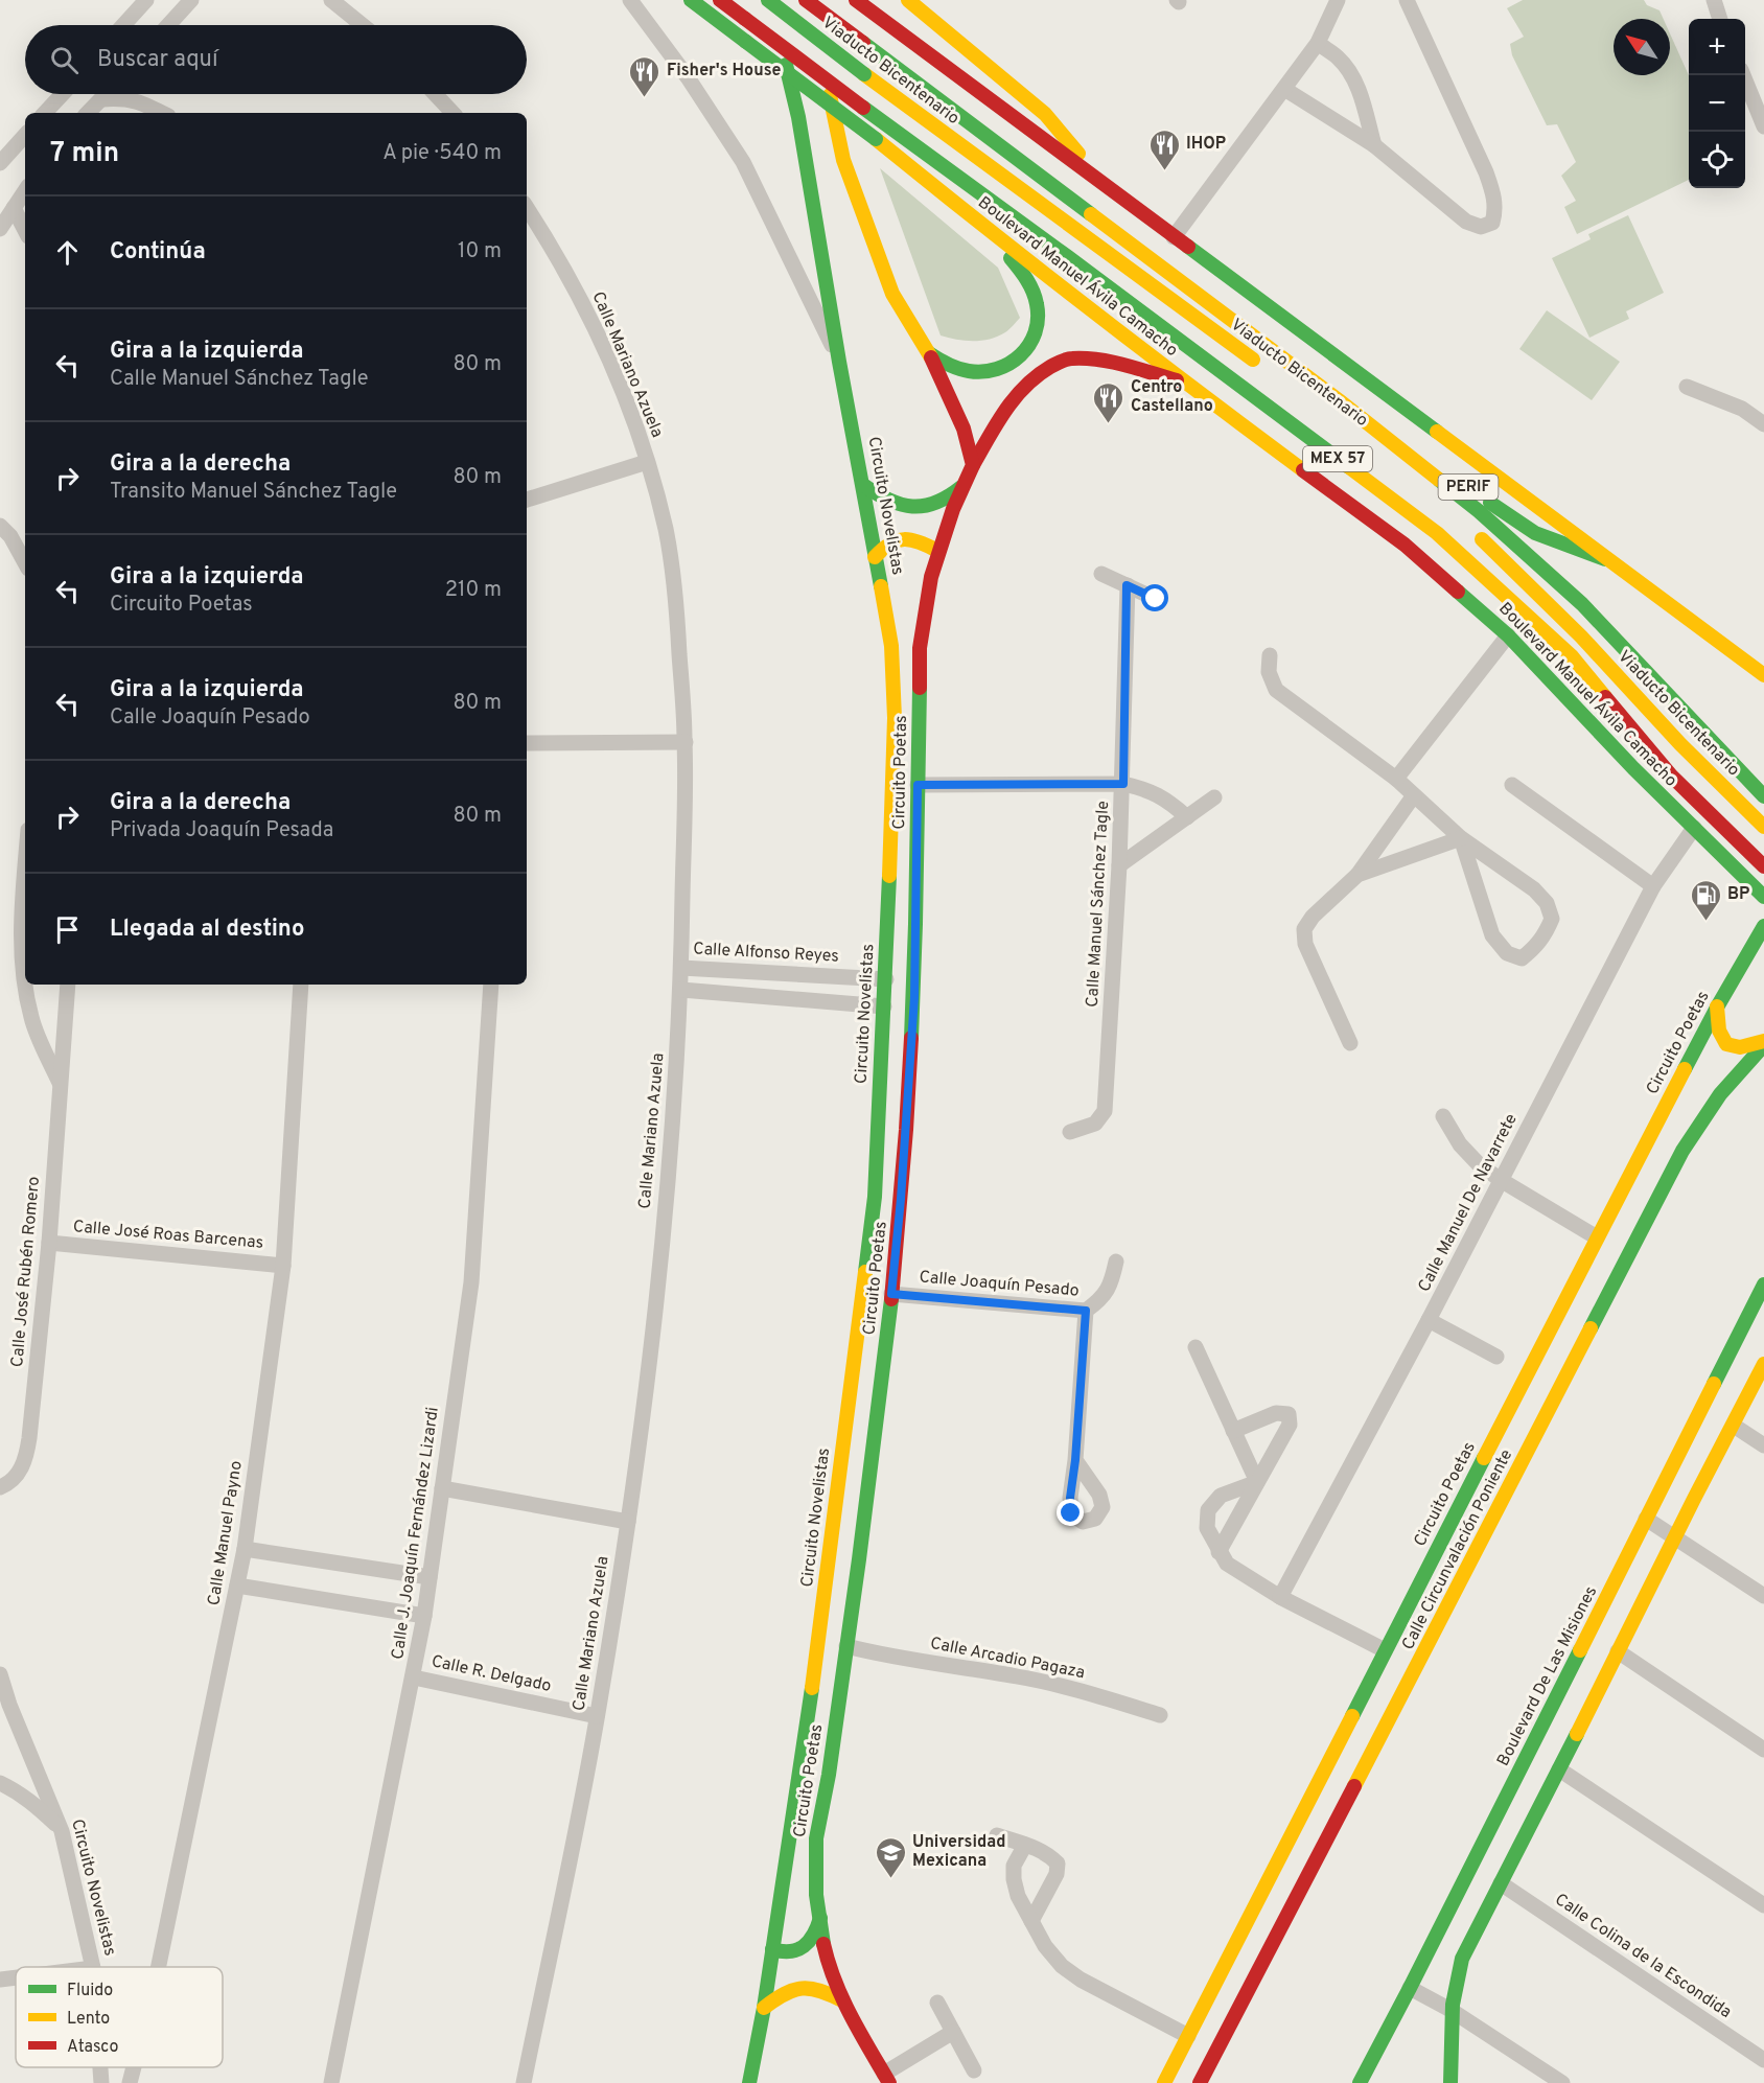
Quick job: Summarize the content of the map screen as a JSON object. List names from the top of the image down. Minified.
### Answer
{"streets":{"main road":["Viaducto Bicentenario","Boulevard Manuel Ávila Camacho","MEX 57","PERIF","Circuito Novelistas","Circuito Poetas","Calle Circunvalación Poniente","Boulevard De Las Misiones"],"street":["Calle Mariano Azuela","Calle Manuel Sánchez Tagle","Calle Alfonso Reyes","Calle Manuel De Navarrete","Calle José Roas Barcenas","Calle José Rubén Romero","Calle Joaquín Pesado","Calle Manuel Payno","Calle J. Joaquín Fernández Lizardi","Calle Arcadio Pagaza","Calle R. Delgado","Calle Colina de la Escondida"]},"crossings":[["Boulevard Manuel Ávila Camacho","Circuito Poetas"],["Boulevard Manuel Ávila Camacho","Calle Manuel De Navarrete"],["Calle Mariano Azuela","Calle Alfonso Reyes"],["Calle Mariano Azuela","Calle R. Delgado"],["MEX 57","PERIF"],["Circuito Novelistas","Calle Alfonso Reyes"],["Circuito Poetas","Calle Joaquín Pesado"],["Circuito Poetas","Calle Circunvalación Poniente"],["Circuito Poetas","Calle Arcadio Pagaza"],["Calle José Roas Barcenas","Calle José Rubén Romero"],["Calle José Roas Barcenas","Calle Manuel Payno"],["Calle J. Joaquín Fernández Lizardi","Calle R. Delgado"]],"places":{"restaurant":["Fisher's House","IHOP","Centro Castellano"],"fuel station":["BP"],"school or university":["Universidad Mexicana"]},"legend":["Fluido","Lento","Atasco"],"north":"top left","page":{"map_buttons":["+","−"],"search":"Buscar aquí","heading":["7 min","A pie · 540 m"],"list":[["Continúa","10 m"],["Gira a la izquierda","Calle Manuel Sánchez Tagle","80 m"],["Gira a la derecha","Transito Manuel Sánchez Tagle","80 m"],["Gira a la izquierda","Circuito Poetas","210 m"],["Gira a la izquierda","Calle Joaquín Pesado","80 m"],["Gira a la derecha","Privada Joaquín Pesada","80 m"],"Llegada al destino"]}}
